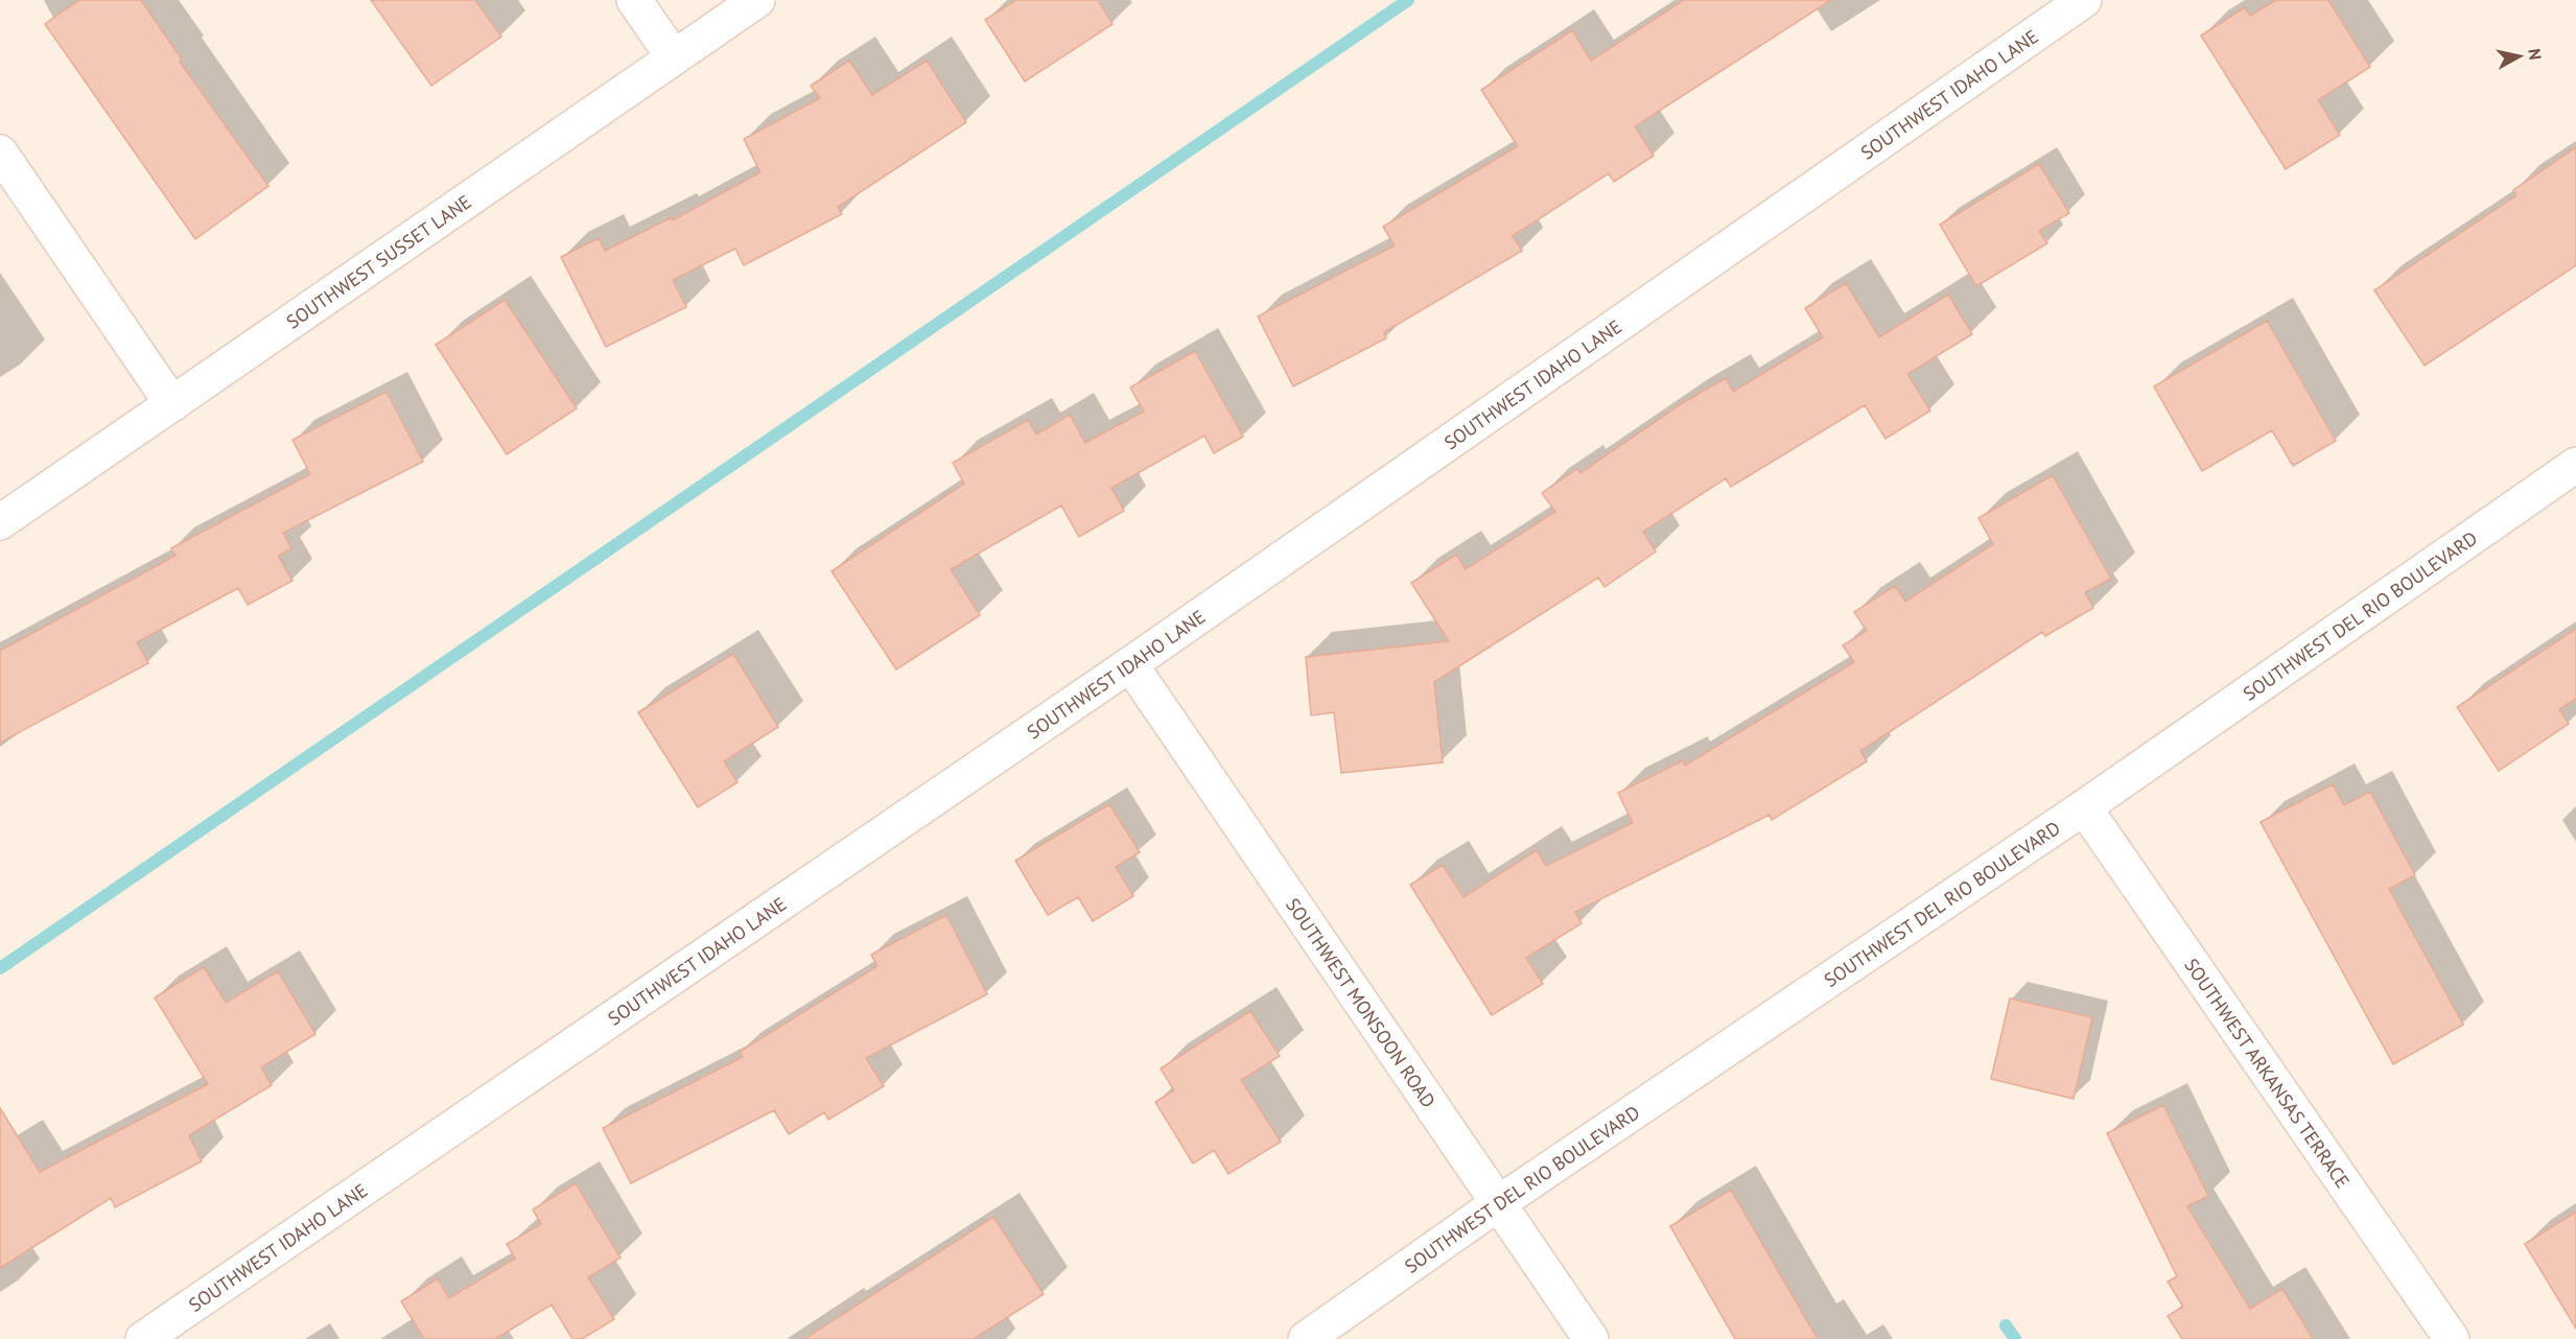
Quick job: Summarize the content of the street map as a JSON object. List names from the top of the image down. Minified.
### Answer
{"streets":{"street":["SOUTHWEST IDAHO LANE","SOUTHWEST SUSSET LANE","SOUTHWEST DEL RIO BOULEVARD","SOUTHWEST MONSOON ROAD","SOUTHWEST ARKANSAS TERRACE"]},"crossings":[["SOUTHWEST IDAHO LANE","SOUTHWEST MONSOON ROAD"],["SOUTHWEST DEL RIO BOULEVARD","SOUTHWEST MONSOON ROAD"],["SOUTHWEST DEL RIO BOULEVARD","SOUTHWEST ARKANSAS TERRACE"]],"north":"right"}
